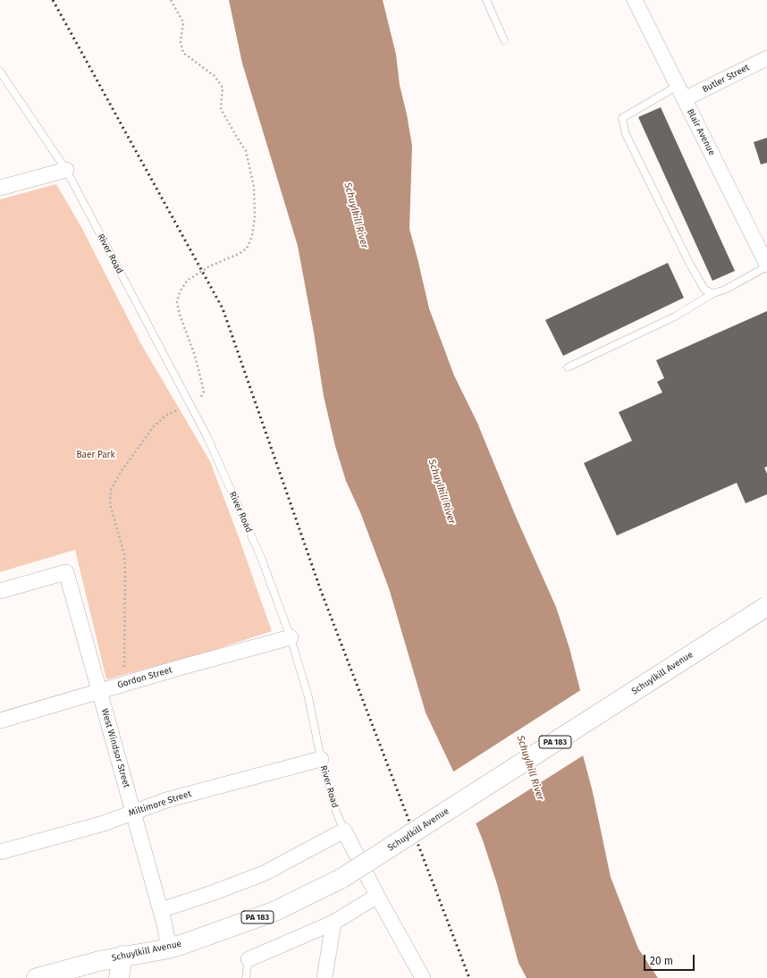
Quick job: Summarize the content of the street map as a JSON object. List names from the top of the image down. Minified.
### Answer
{"streets":{"main road":["Schuylkill Avenue","PA 183"],"street":["Butler Street","Blair Avenue","River Road","Gordon Street","West Windsor Street","Miltimore Street"]},"crossings":[["Butler Street","Blair Avenue"],["River Road","Gordon Street"],["River Road","Miltimore Street"],["Schuylkill Avenue","West Windsor Street"],["Gordon Street","West Windsor Street"],["West Windsor Street","Miltimore Street"]],"water":["Schuylkill River"],"parks":["Baer Park"],"scale_bar":"20 m"}
